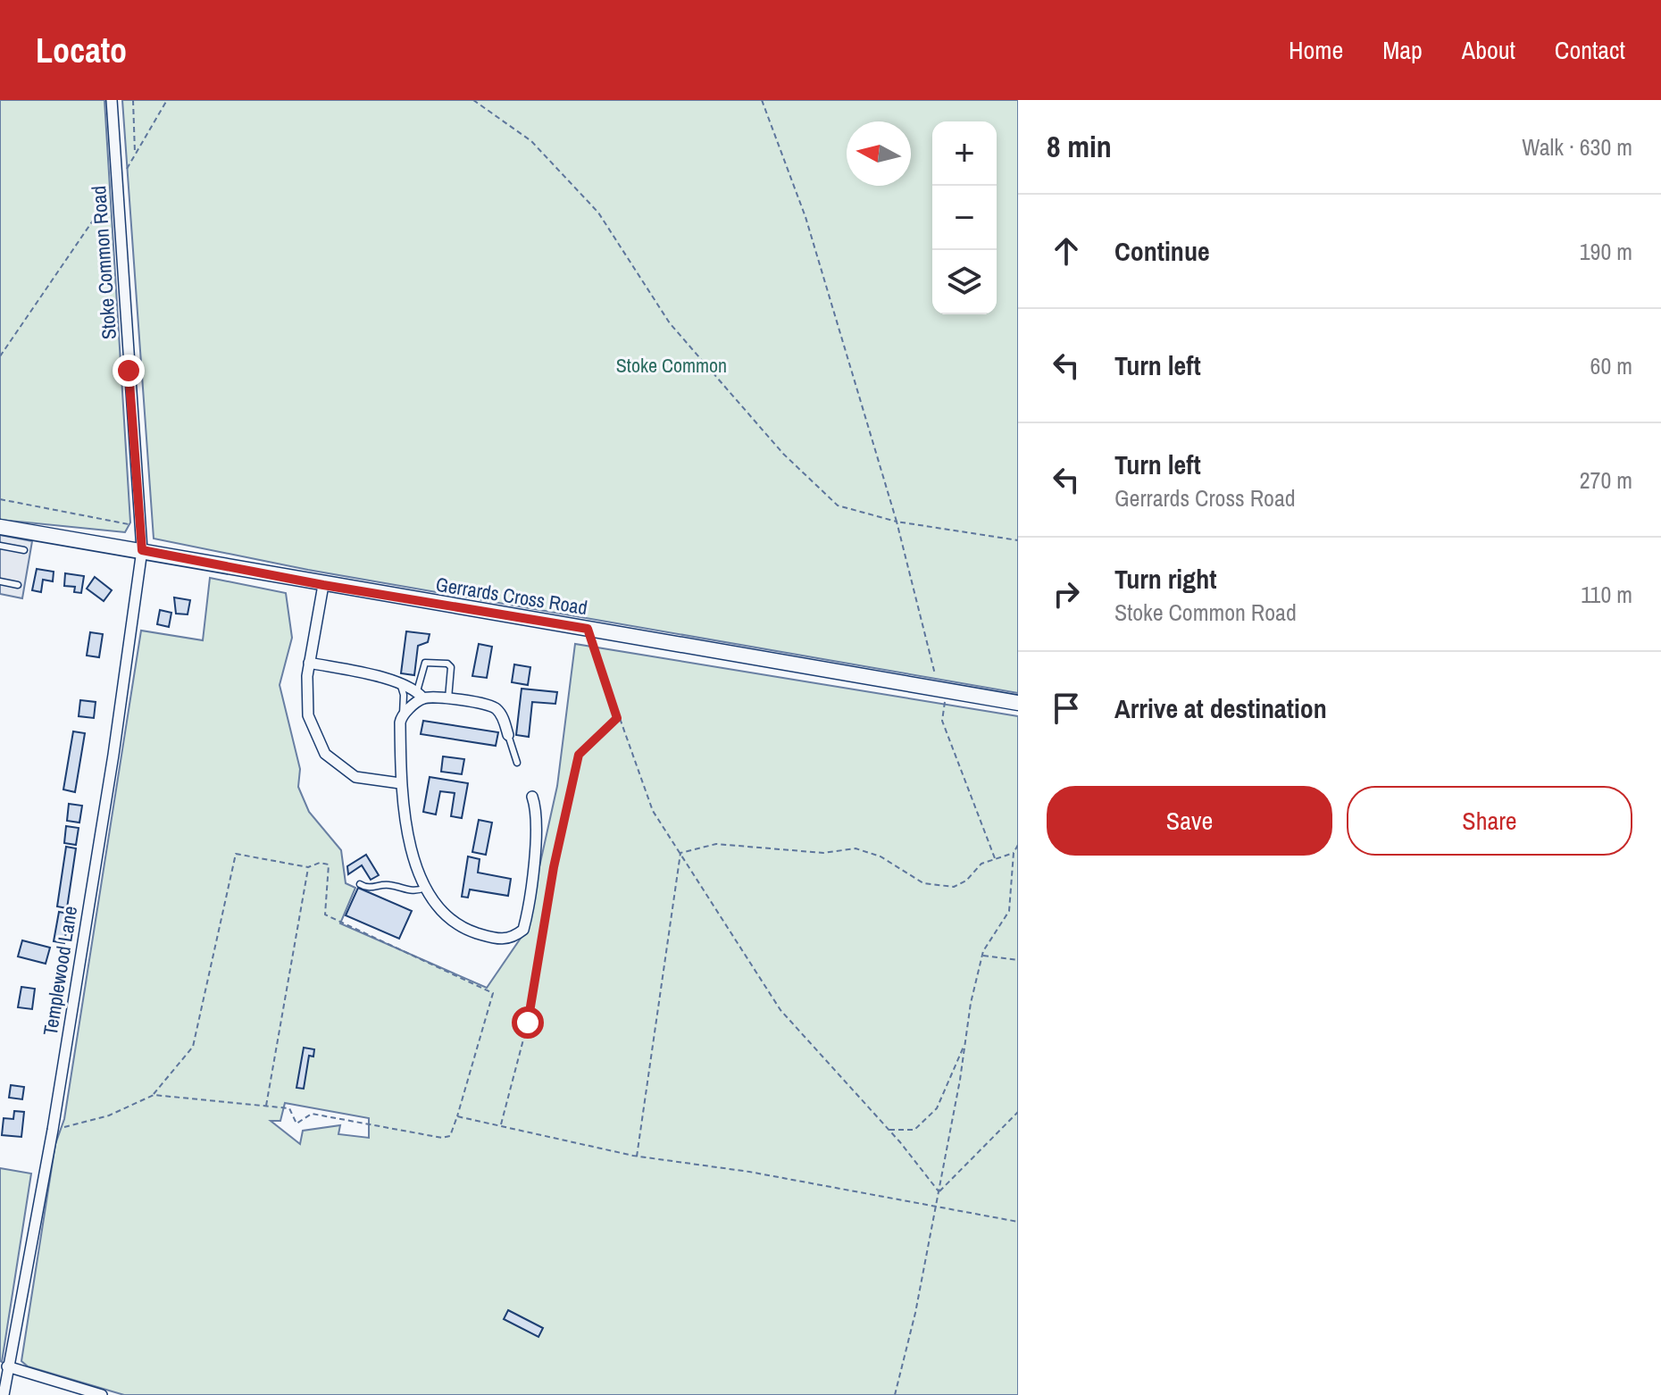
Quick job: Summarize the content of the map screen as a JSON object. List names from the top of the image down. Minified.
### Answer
{"streets":{"main road":["Gerrards Cross Road"],"street":["Stoke Common Road","Templewood Lane"]},"crossings":[["Stoke Common Road","Gerrards Cross Road"],["Stoke Common Road","Templewood Lane"],["Gerrards Cross Road","Templewood Lane"]],"parks":["Stoke Common"],"north":"left","page":{"header":"Locato","nav":["Home","Map","About","Contact"],"heading":["8 min","Walk · 630 m"],"map_buttons":["+","−"],"list":[["Continue","190 m"],["Turn left","60 m"],["Turn left","Gerrards Cross Road","270 m"],["Turn right","Stoke Common Road","110 m"],"Arrive at destination"],"buttons":["Save","Share"]}}
